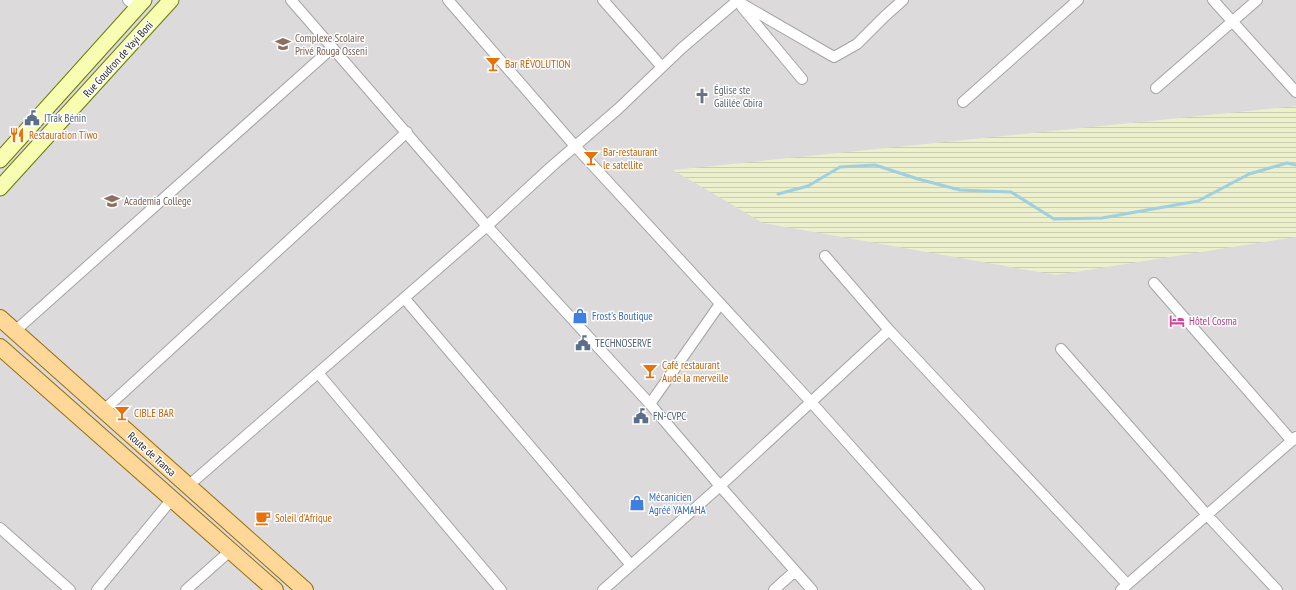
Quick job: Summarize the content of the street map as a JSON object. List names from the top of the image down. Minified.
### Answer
{"streets":{"main road":["Route de Transa"],"street":["Rue Goudron de Yayi Boni"]},"places":{"school or university":["Complexe Scolaire Privé Rouga Osseni","Academia College"],"bar":["Bar RÉVOLUTION","Bar-restaurant le satellite","Café restaurant Aude la merveille","CIBLE BAR"],"church":["Église ste Galilée Gbira"],"public building":["ITrak Bénin","TECHNOSERVE","FN-CVPC"],"restaurant":["Restauration Tïwo"],"shop":["Frost's Boutique","Mécanicien Agréé YAMAHA"],"hotel":["Hôtel Cosma"],"cafe":["Soleil d'Afrique"]}}
